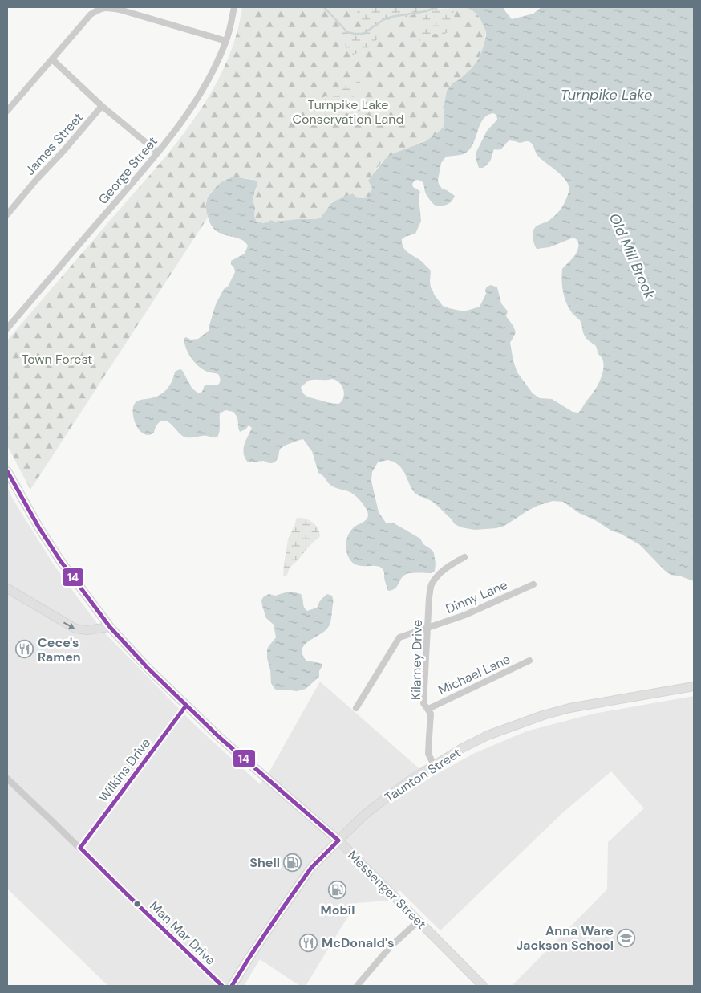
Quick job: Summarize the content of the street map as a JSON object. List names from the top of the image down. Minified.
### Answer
{"streets":{"main road":["Taunton Street","Messenger Street"],"street":["James Street","George Street","Dinny Lane","Kilarney Drive","Michael Lane","Wilkins Drive","Man Mar Drive"]},"crossings":[["Dinny Lane","Kilarney Drive"],["Kilarney Drive","Michael Lane"],["Kilarney Drive","Taunton Street"],["Wilkins Drive","Messenger Street"],["Wilkins Drive","Man Mar Drive"],["Taunton Street","Messenger Street"]],"water":["Turnpike Lake","Old Mill Brook"],"parks":["Turnpike Lake Conservation Land","Town Forest"],"places":{"restaurant":["Cece's Ramen","McDonald's"],"fuel station":["Shell","Mobil"],"school or university":["Anna Ware Jackson School"]},"lines":["transit line 14"]}
